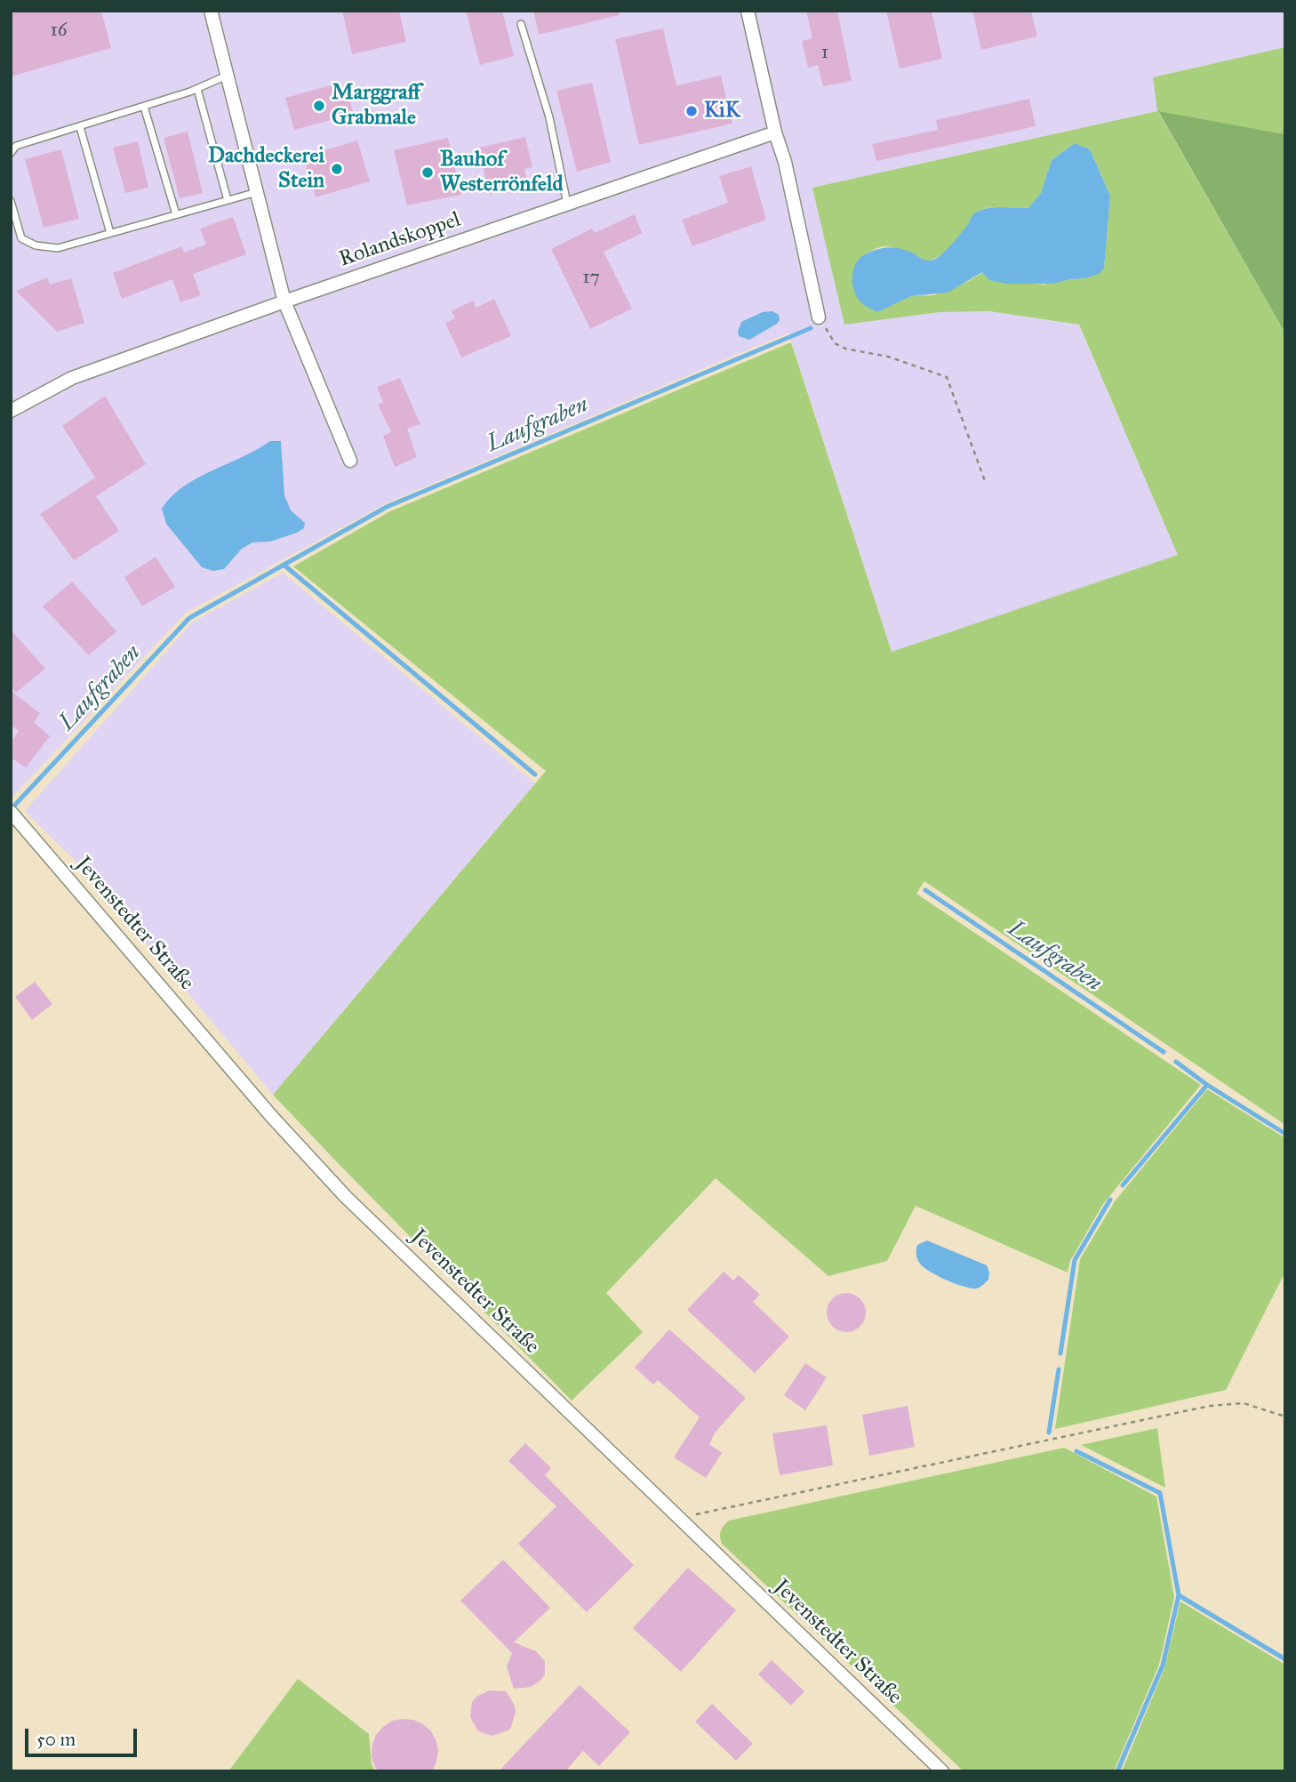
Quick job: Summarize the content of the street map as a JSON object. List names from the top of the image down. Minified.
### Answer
{"streets":{"street":["Rolandskoppel","Jevenstedter Straße"]},"water":["Laufgraben"],"places":["Marggraff Grabmale","KiK","Dachdeckerei Stein","Bauhof Westerrönfeld"],"house_numbers":["16","1","17"],"scale_bar":"50 m"}
